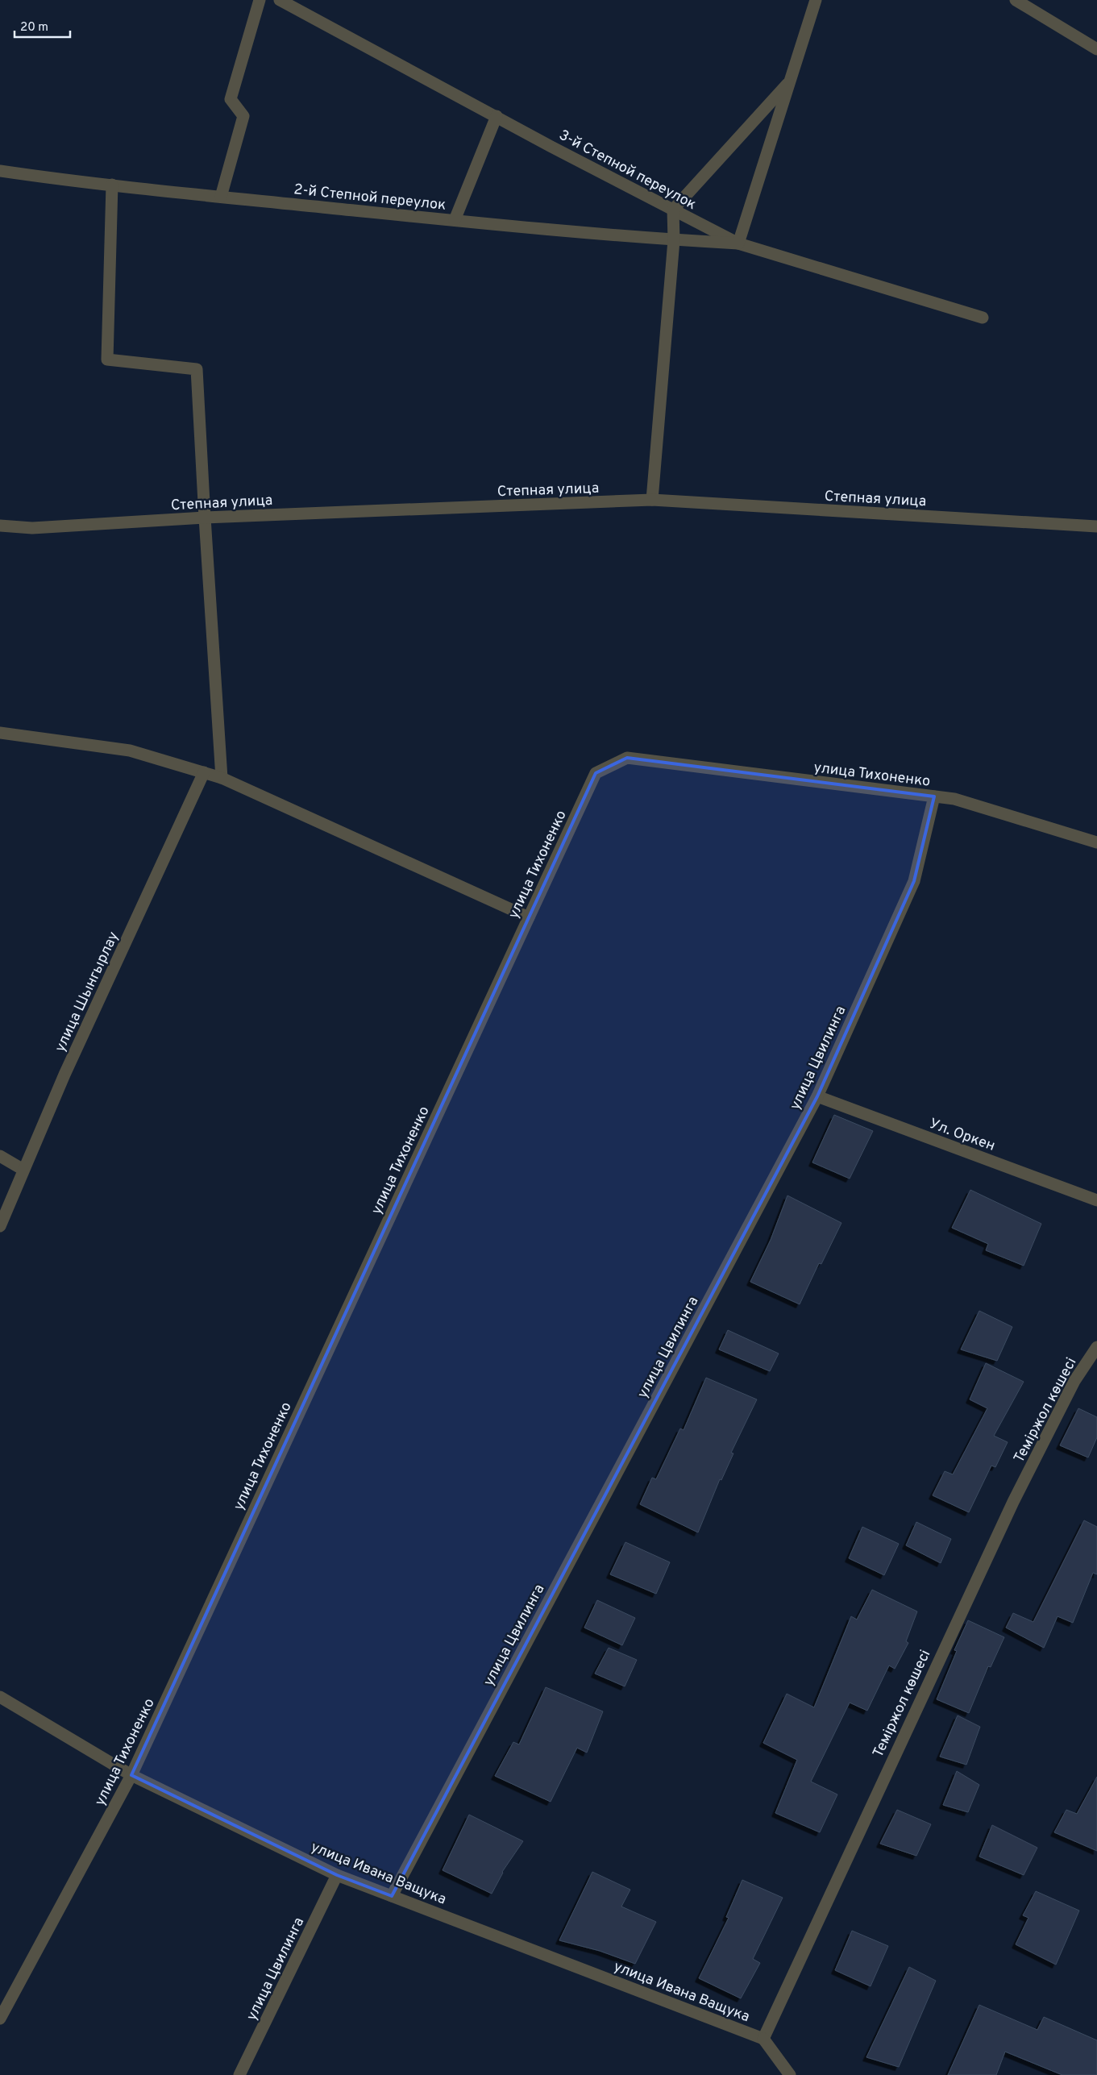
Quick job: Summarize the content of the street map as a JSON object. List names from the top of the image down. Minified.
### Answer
{"streets":{"street":["3-й Степной переулок","2-й Степной переулок","Степная улица","улица Тихоненко","улица Шынгырлау","улица Цвилинга","Ул. Оркен","Теміржол көшесі","улица Ивана Ващука"]},"crossings":[["3-й Степной переулок","2-й Степной переулок"],["улица Тихоненко","улица Цвилинга"],["улица Тихоненко","улица Ивана Ващука"],["улица Цвилинга","Ул. Оркен"],["улица Цвилинга","улица Ивана Ващука"],["Теміржол көшесі","улица Ивана Ващука"]],"scale_bar":"20 m"}
